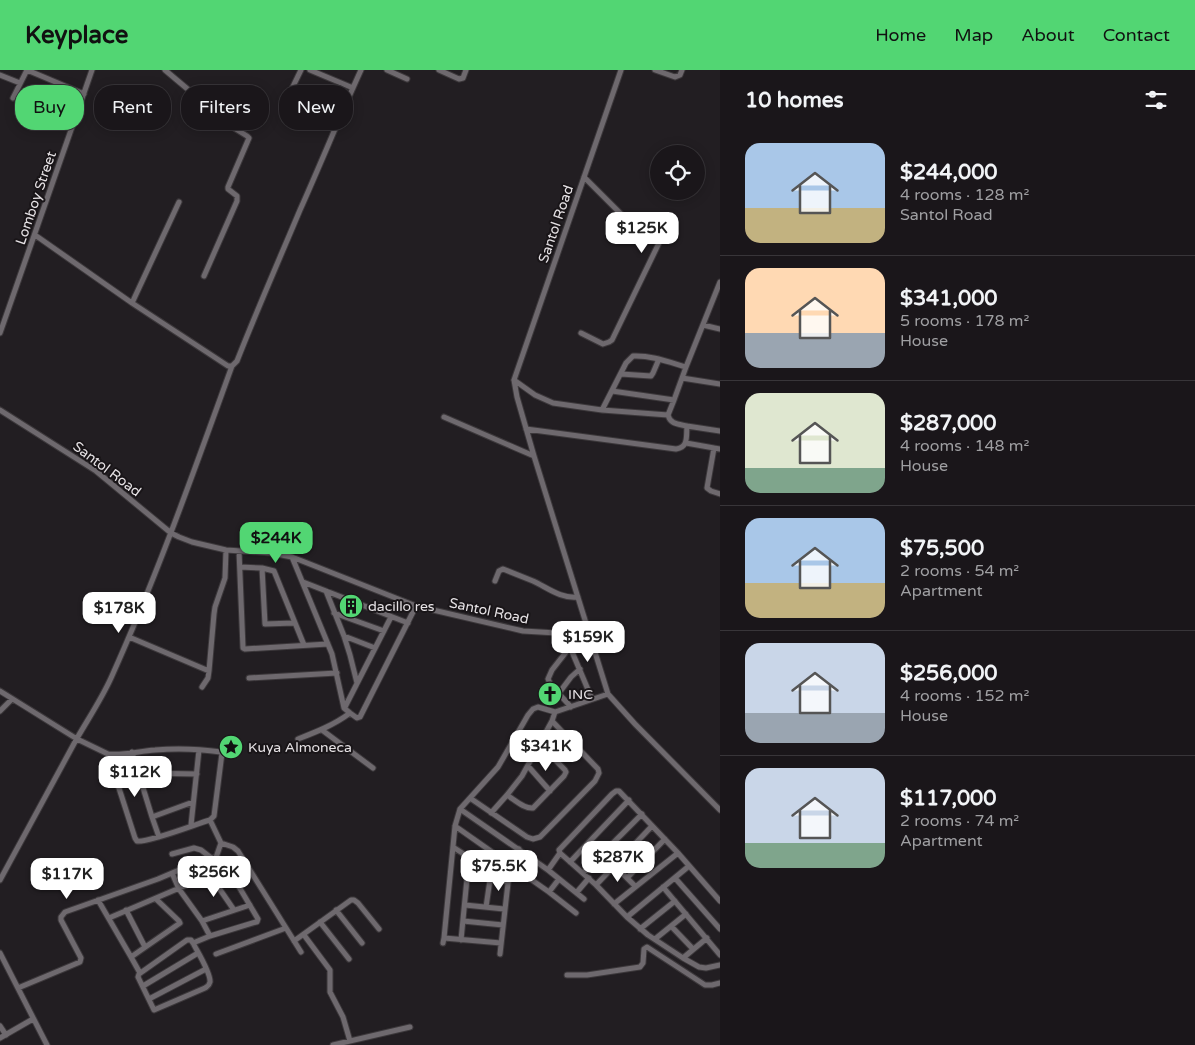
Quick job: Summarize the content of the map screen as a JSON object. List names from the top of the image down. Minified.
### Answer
{"streets":{"street":["Lomboy Street","Santol Road"]},"places":{"building":["dacillo res"],"church":["INC"],"place":["Kuya Almoneca"]},"page":{"header":"Keyplace","nav":["Home","Map","About","Contact"],"heading":"10 homes","chip":["Buy","Rent","Filters","New"],"list":[{"name":"$244,000","note":"4 rooms · 128 m² · Santol Road"},{"name":"$341,000","note":"5 rooms · 178 m² · House"},{"name":"$287,000","note":"4 rooms · 148 m² · House"},{"name":"$75,500","note":"2 rooms · 54 m² · Apartment"},{"name":"$256,000","note":"4 rooms · 152 m² · House"},{"name":"$117,000","note":"2 rooms · 74 m² · Apartment"}],"price":["$125K","$244K","$178K","$159K","$341K","$112K","$287K","$75.5K","$256K","$117K"]}}
